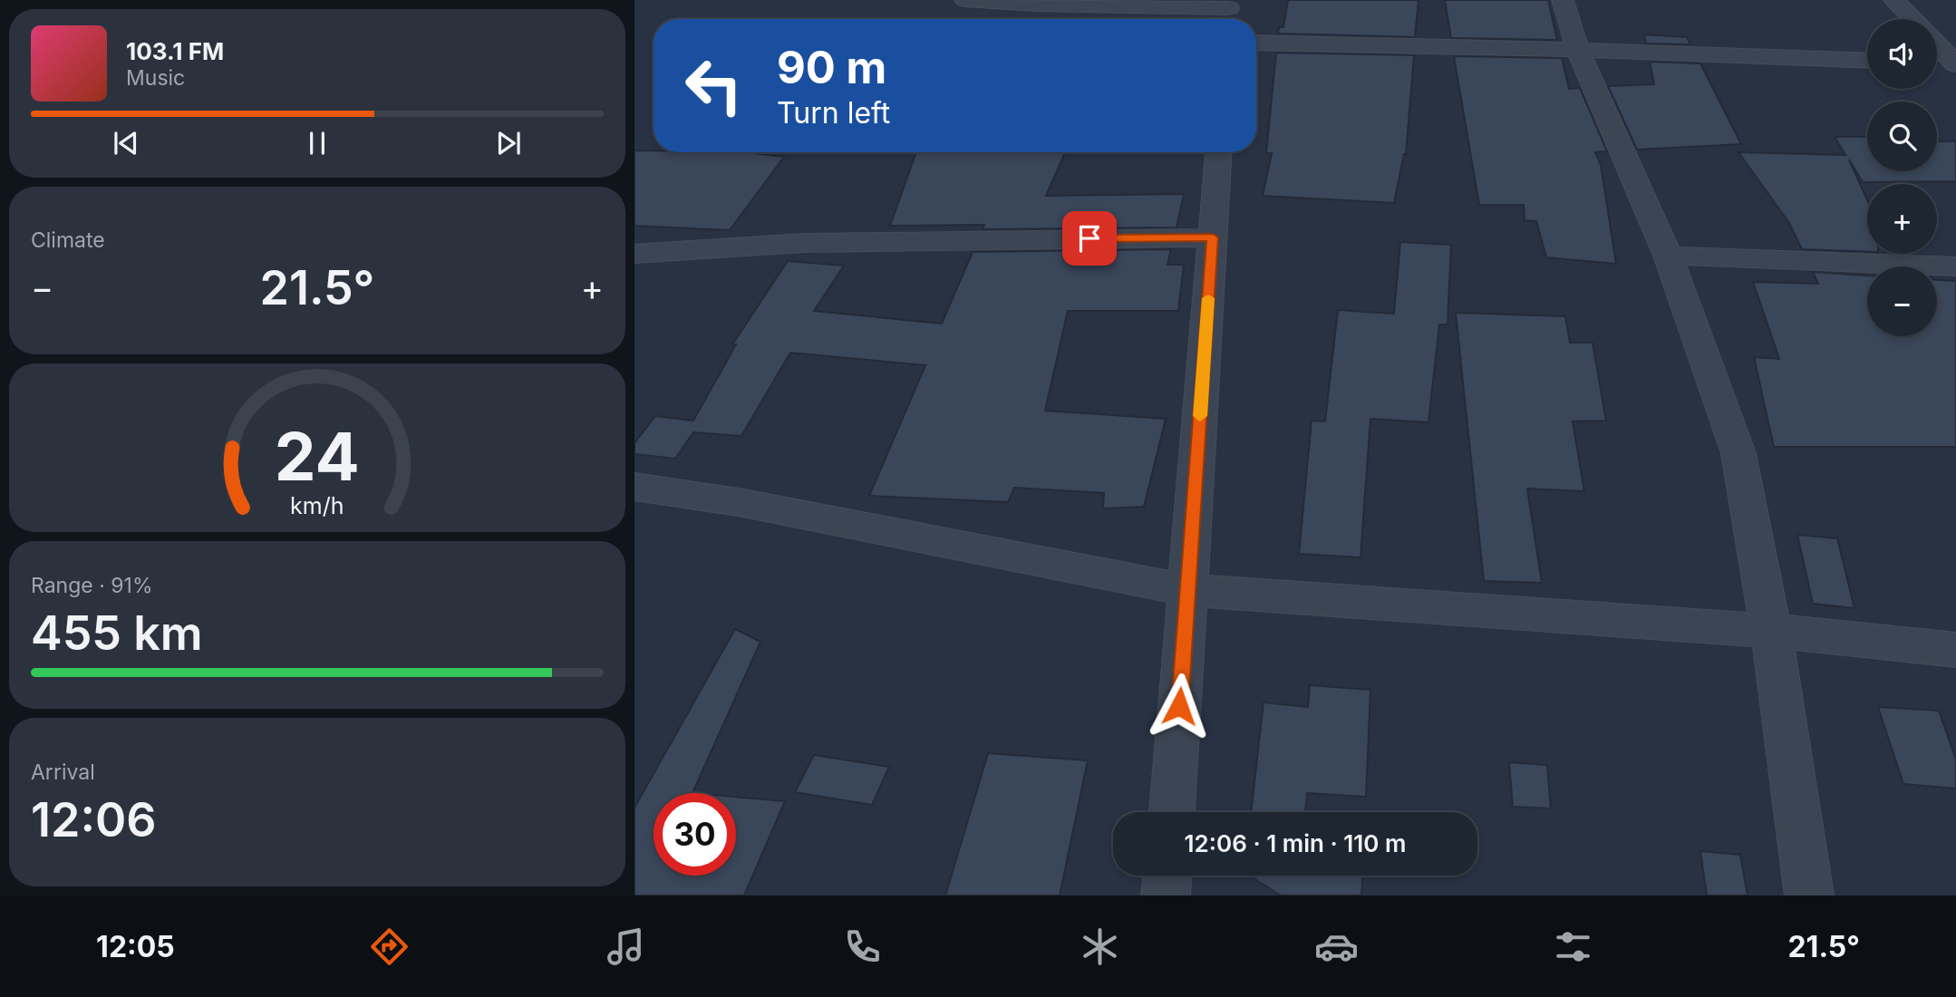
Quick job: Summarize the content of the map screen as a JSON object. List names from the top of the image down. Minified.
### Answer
{"page":{"map_buttons":["+","−"],"turn":["90 m","Turn left"],"song":["103.1 FM","Music"],"tile":["Climate",["Range · 91%","455 km"],["Arrival","12:06"]],"heat":["−","21.5°","+"],"limit":"30","trip":"12:06 · 1 min · 110 m","tabs":["12:05","21.5°"],"gauge":["24","km/h"]}}
